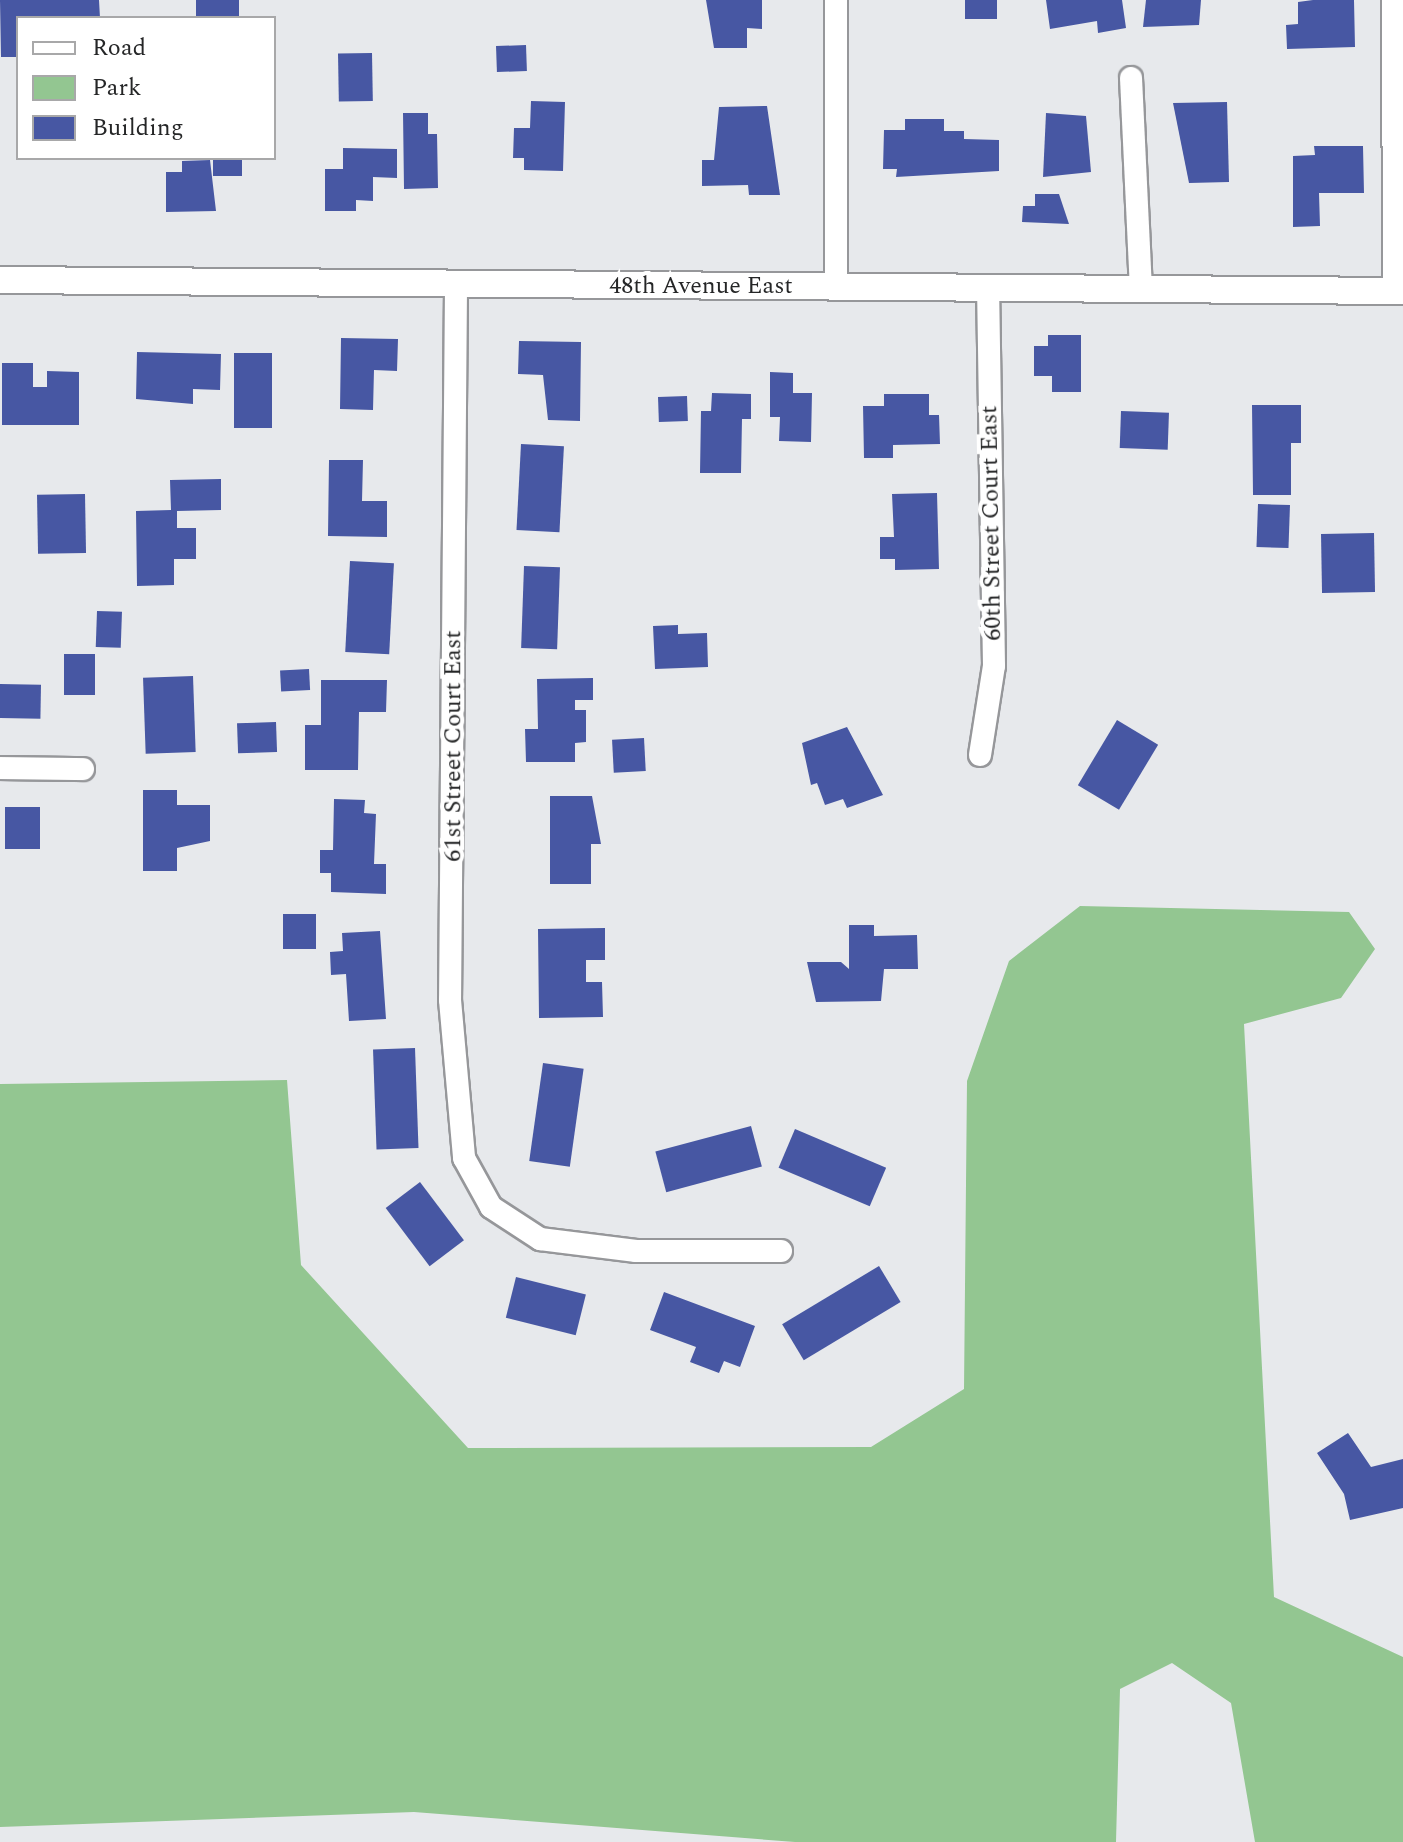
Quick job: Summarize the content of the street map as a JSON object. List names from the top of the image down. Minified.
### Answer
{"streets":{"street":["48th Avenue East","60th Street Court East","61st Street Court East"]},"crossings":[["48th Avenue East","60th Street Court East"],["48th Avenue East","61st Street Court East"]],"legend":["Road","Park","Building"]}
